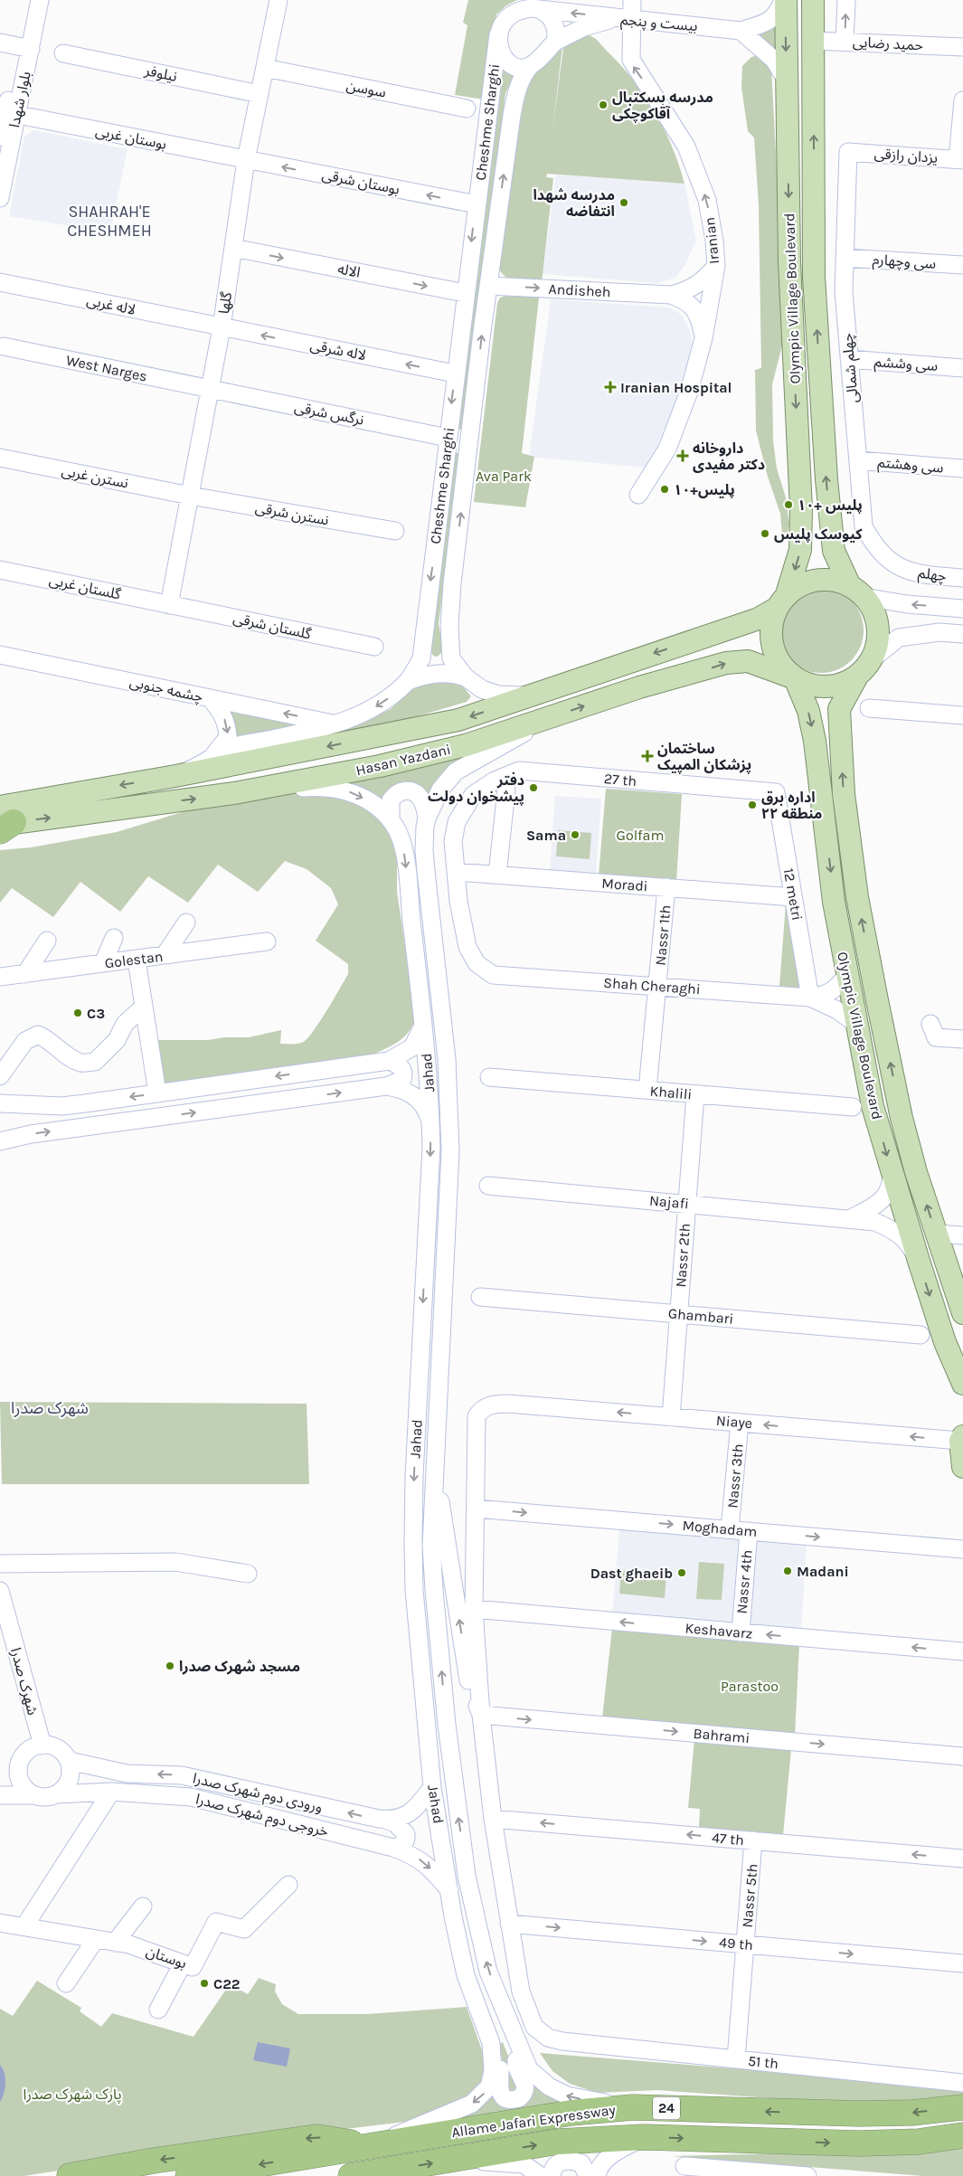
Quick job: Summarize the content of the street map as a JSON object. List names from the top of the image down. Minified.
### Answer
{"streets":{"highway":["24","Allame Jafari Expressway"],"main road":["Olympic Village Boulevard","Hasan Yazdani"],"street":["بیست و پنجم","حمید رضایی","نیلوفر","سوسن","بلوار شهدا","Cheshme Sharghi","بوستان غربی","یزدان رازقی","بوستان شرقی","Iranian","سی وچهارم","الاله","Andisheh","گلها","لاله غربی","لاله شرقی","سی وششم","West Narges","چهلم شمالی","نرگس شرقی","سی وهشتم","نسترن غربی","نسترن شرقی","چهلم","گلستان غربی","گلستان شرقی","چشمه جنوبی","27 th","Moradi","12 metri","Nassr 1th","Golestan","Shah Cheraghi","Jahad","Khalili","Najafi","Nassr 2th","Ghambari","Niaye","Nassr 3th","Moghadam","Nassr 4th","Keshavarz","شهرک صدرا","Bahrami","ورودی دوم شهرک صدرا","خروجی دوم شهرک صدرا","47 th","Nassr 5th","49 th","بوستان","51 th"]},"crossings":[["بیست و پنجم","Cheshme Sharghi"],["بیست و پنجم","Iranian"],["حمید رضایی","Olympic Village Boulevard"],["نیلوفر","گلها"],["سوسن","گلها"],["بلوار شهدا","بوستان غربی"],["Cheshme Sharghi","بوستان شرقی"],["Cheshme Sharghi","الاله"],["Cheshme Sharghi","Andisheh"],["Cheshme Sharghi","لاله شرقی"],["Cheshme Sharghi","نرگس شرقی"],["Cheshme Sharghi","چشمه جنوبی"],["Cheshme Sharghi","Hasan Yazdani"],["بوستان غربی","بوستان شرقی"],["بوستان غربی","گلها"],["یزدان رازقی","چهلم شمالی"],["بوستان شرقی","گلها"],["سی وچهارم","چهلم شمالی"],["الاله","گلها"],["Olympic Village Boulevard","Hasan Yazdani"],["Olympic Village Boulevard","Najafi"],["گلها","لاله غربی"],["گلها","لاله شرقی"],["گلها","West Narges"],["گلها","نرگس شرقی"],["گلها","نسترن غربی"],["گلها","نسترن شرقی"],["گلها","گلستان غربی"],["گلها","گلستان شرقی"],["لاله غربی","لاله شرقی"],["سی وششم","چهلم شمالی"],["West Narges","نرگس شرقی"],["چهلم شمالی","سی وهشتم"],["چهلم شمالی","چهلم"],["نسترن غربی","نسترن شرقی"],["گلستان غربی","گلستان شرقی"],["Hasan Yazdani","Jahad"],["27 th","Moradi"],["27 th","12 metri"],["27 th","Shah Cheraghi"],["Moradi","12 metri"],["Moradi","Nassr 1th"],["Moradi","Shah Cheraghi"],["12 metri","Shah Cheraghi"],["Nassr 1th","Shah Cheraghi"],["Nassr 1th","Khalili"],["Jahad","ورودی دوم شهرک صدرا"],["Jahad","خروجی دوم شهرک صدرا"],["Jahad","Allame Jafari Expressway"],["Khalili","Nassr 2th"],["Najafi","Nassr 2th"],["Nassr 2th","Ghambari"],["Nassr 2th","Niaye"],["Niaye","Nassr 3th"],["Niaye","Moghadam"],["Nassr 3th","Moghadam"],["Moghadam","Nassr 4th"],["Nassr 4th","Keshavarz"],["شهرک صدرا","ورودی دوم شهرک صدرا"],["شهرک صدرا","خروجی دوم شهرک صدرا"],["Bahrami","51 th"],["ورودی دوم شهرک صدرا","خروجی دوم شهرک صدرا"],["47 th","Nassr 5th"],["47 th","51 th"],["Nassr 5th","49 th"],["Nassr 5th","51 th"],["49 th","51 th"]],"one_way":["بوستان شرقی","Iranian","الاله","Andisheh","لاله شرقی","چشمه جنوبی","Niaye","Moghadam","Keshavarz","Bahrami","ورودی دوم شهرک صدرا","47 th","49 th"],"districts":["SHAHRAH'E CHESHMEH","شهرک صدرا"],"parks":["Ava Park","Golfam","Parastoo","پارک شهرک صدرا"],"places":{"other":["مدرسه بسکتبال آقاکوچکی","مدرسه شهدا انتفاضه","پلیس+۱۰","پلیس +۱۰","کیوسک پلیس","دفتر پیشخوان دولت","اداره برق منطقه ۲۲","Sama","C3","Madani","Dast ghaeib","مسجد شهرک صدرا","C22"],"health":["Iranian Hospital","داروخانه دکتر مفیدی","ساختمان پزشکان المپیک"]}}
